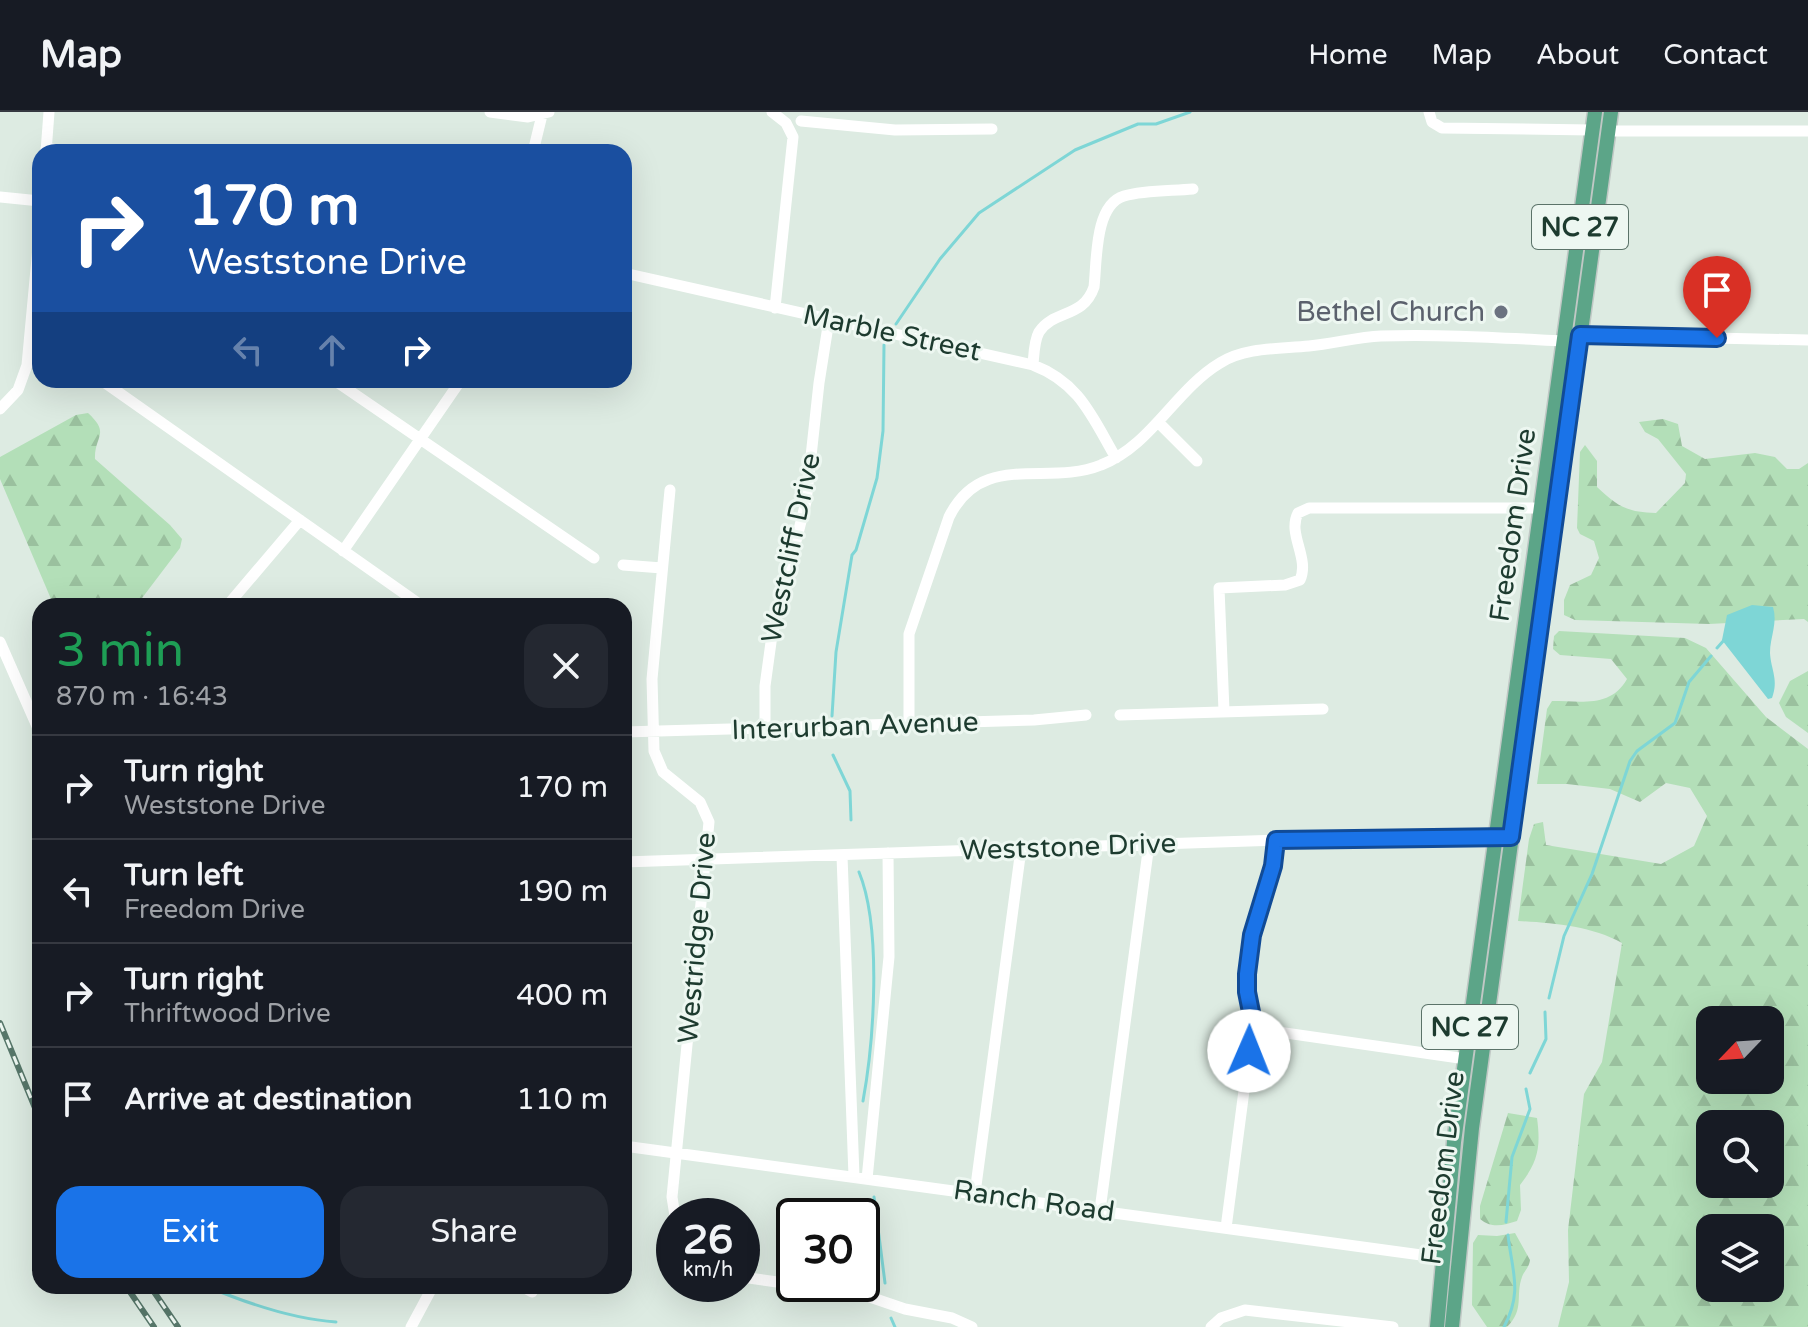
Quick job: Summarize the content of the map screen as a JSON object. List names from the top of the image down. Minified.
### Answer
{"streets":{"main road":["NC 27","Freedom Drive"],"street":["Marble Street","Westcliff Drive","Interurban Avenue","Weststone Drive","Westridge Drive","Ranch Road"]},"crossings":[["Marble Street","Westcliff Drive"],["Freedom Drive","Weststone Drive"],["Freedom Drive","Ranch Road"],["Westcliff Drive","Interurban Avenue"],["Interurban Avenue","Westridge Drive"],["Weststone Drive","Westridge Drive"],["Westridge Drive","Ranch Road"]],"places":["Bethel Church"],"north":"bottom left","page":{"header":"Map","nav":["Home","Map","About","Contact"],"turn":["170 m","Weststone Drive"],"heading":["3 min","870 m · 16:43"],"list":[{"name":"Turn right","note":"Weststone Drive","value":"170 m"},{"name":"Turn left","note":"Freedom Drive","value":"190 m"},{"name":"Turn right","note":"Thriftwood Drive","value":"400 m"},{"name":"Arrive at destination","value":"110 m"}],"buttons":["Exit","Share"],"speed":"26 km/h","limit":"30"}}
